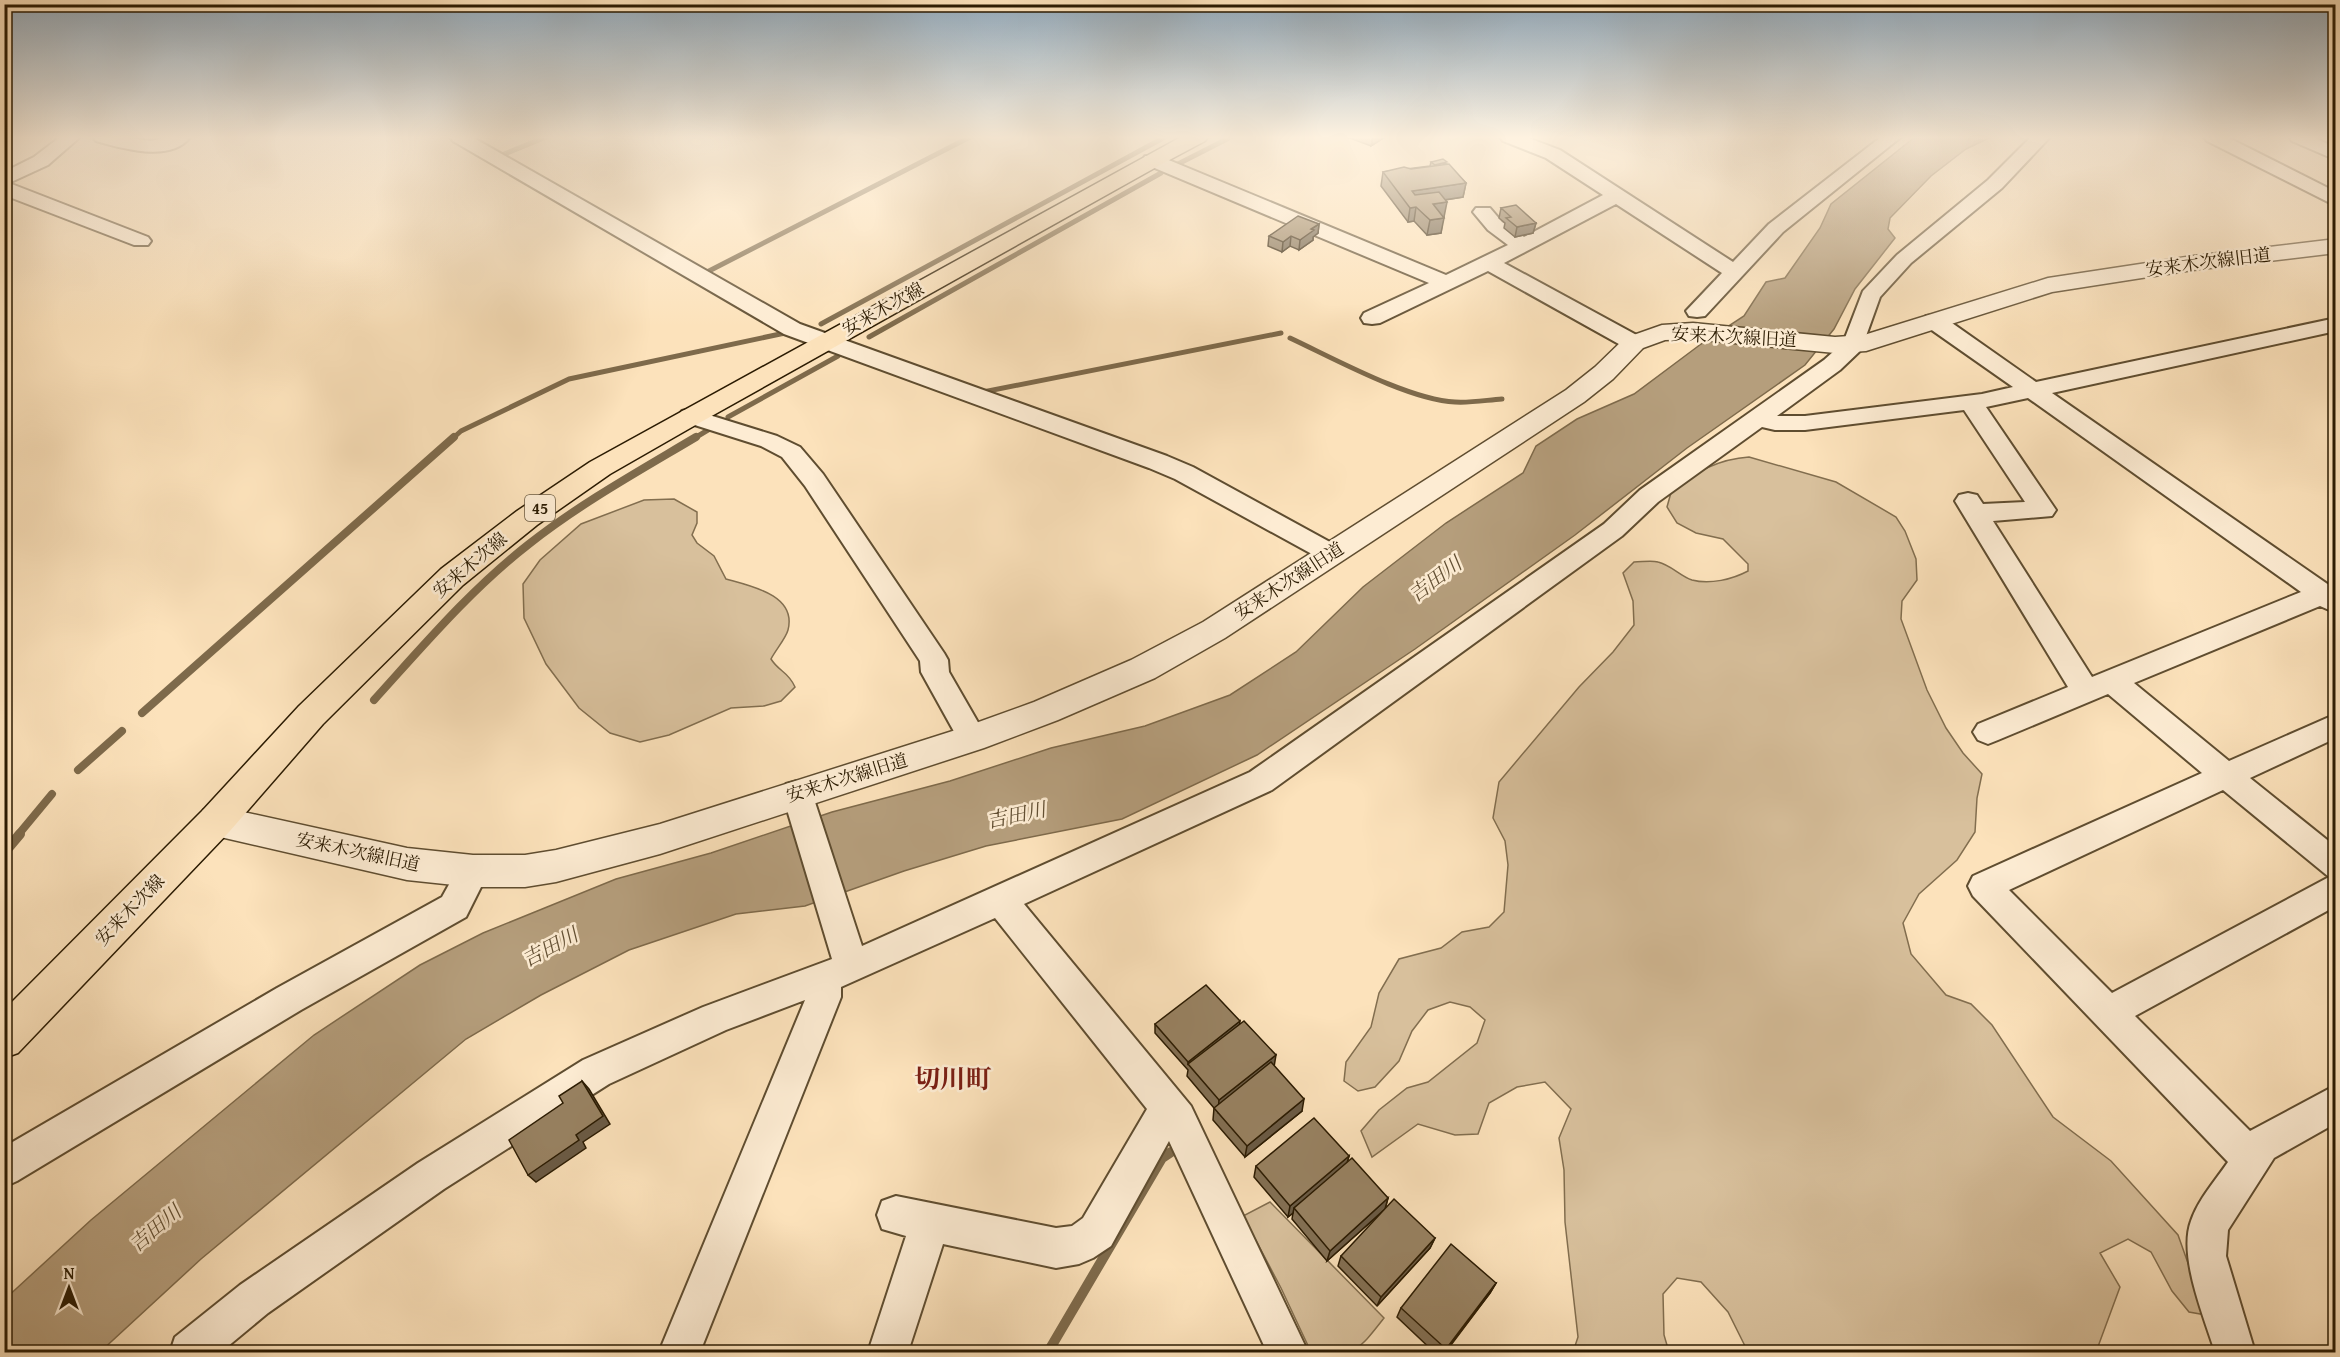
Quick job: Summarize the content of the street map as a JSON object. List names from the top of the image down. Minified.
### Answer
{"streets":{"main road":["安来木次線","45"],"street":["安来木次線旧道"]},"crossings":[["安来木次線旧道","安来木次線"]],"districts":["切川町"],"water":["吉田川"],"north":"top"}
